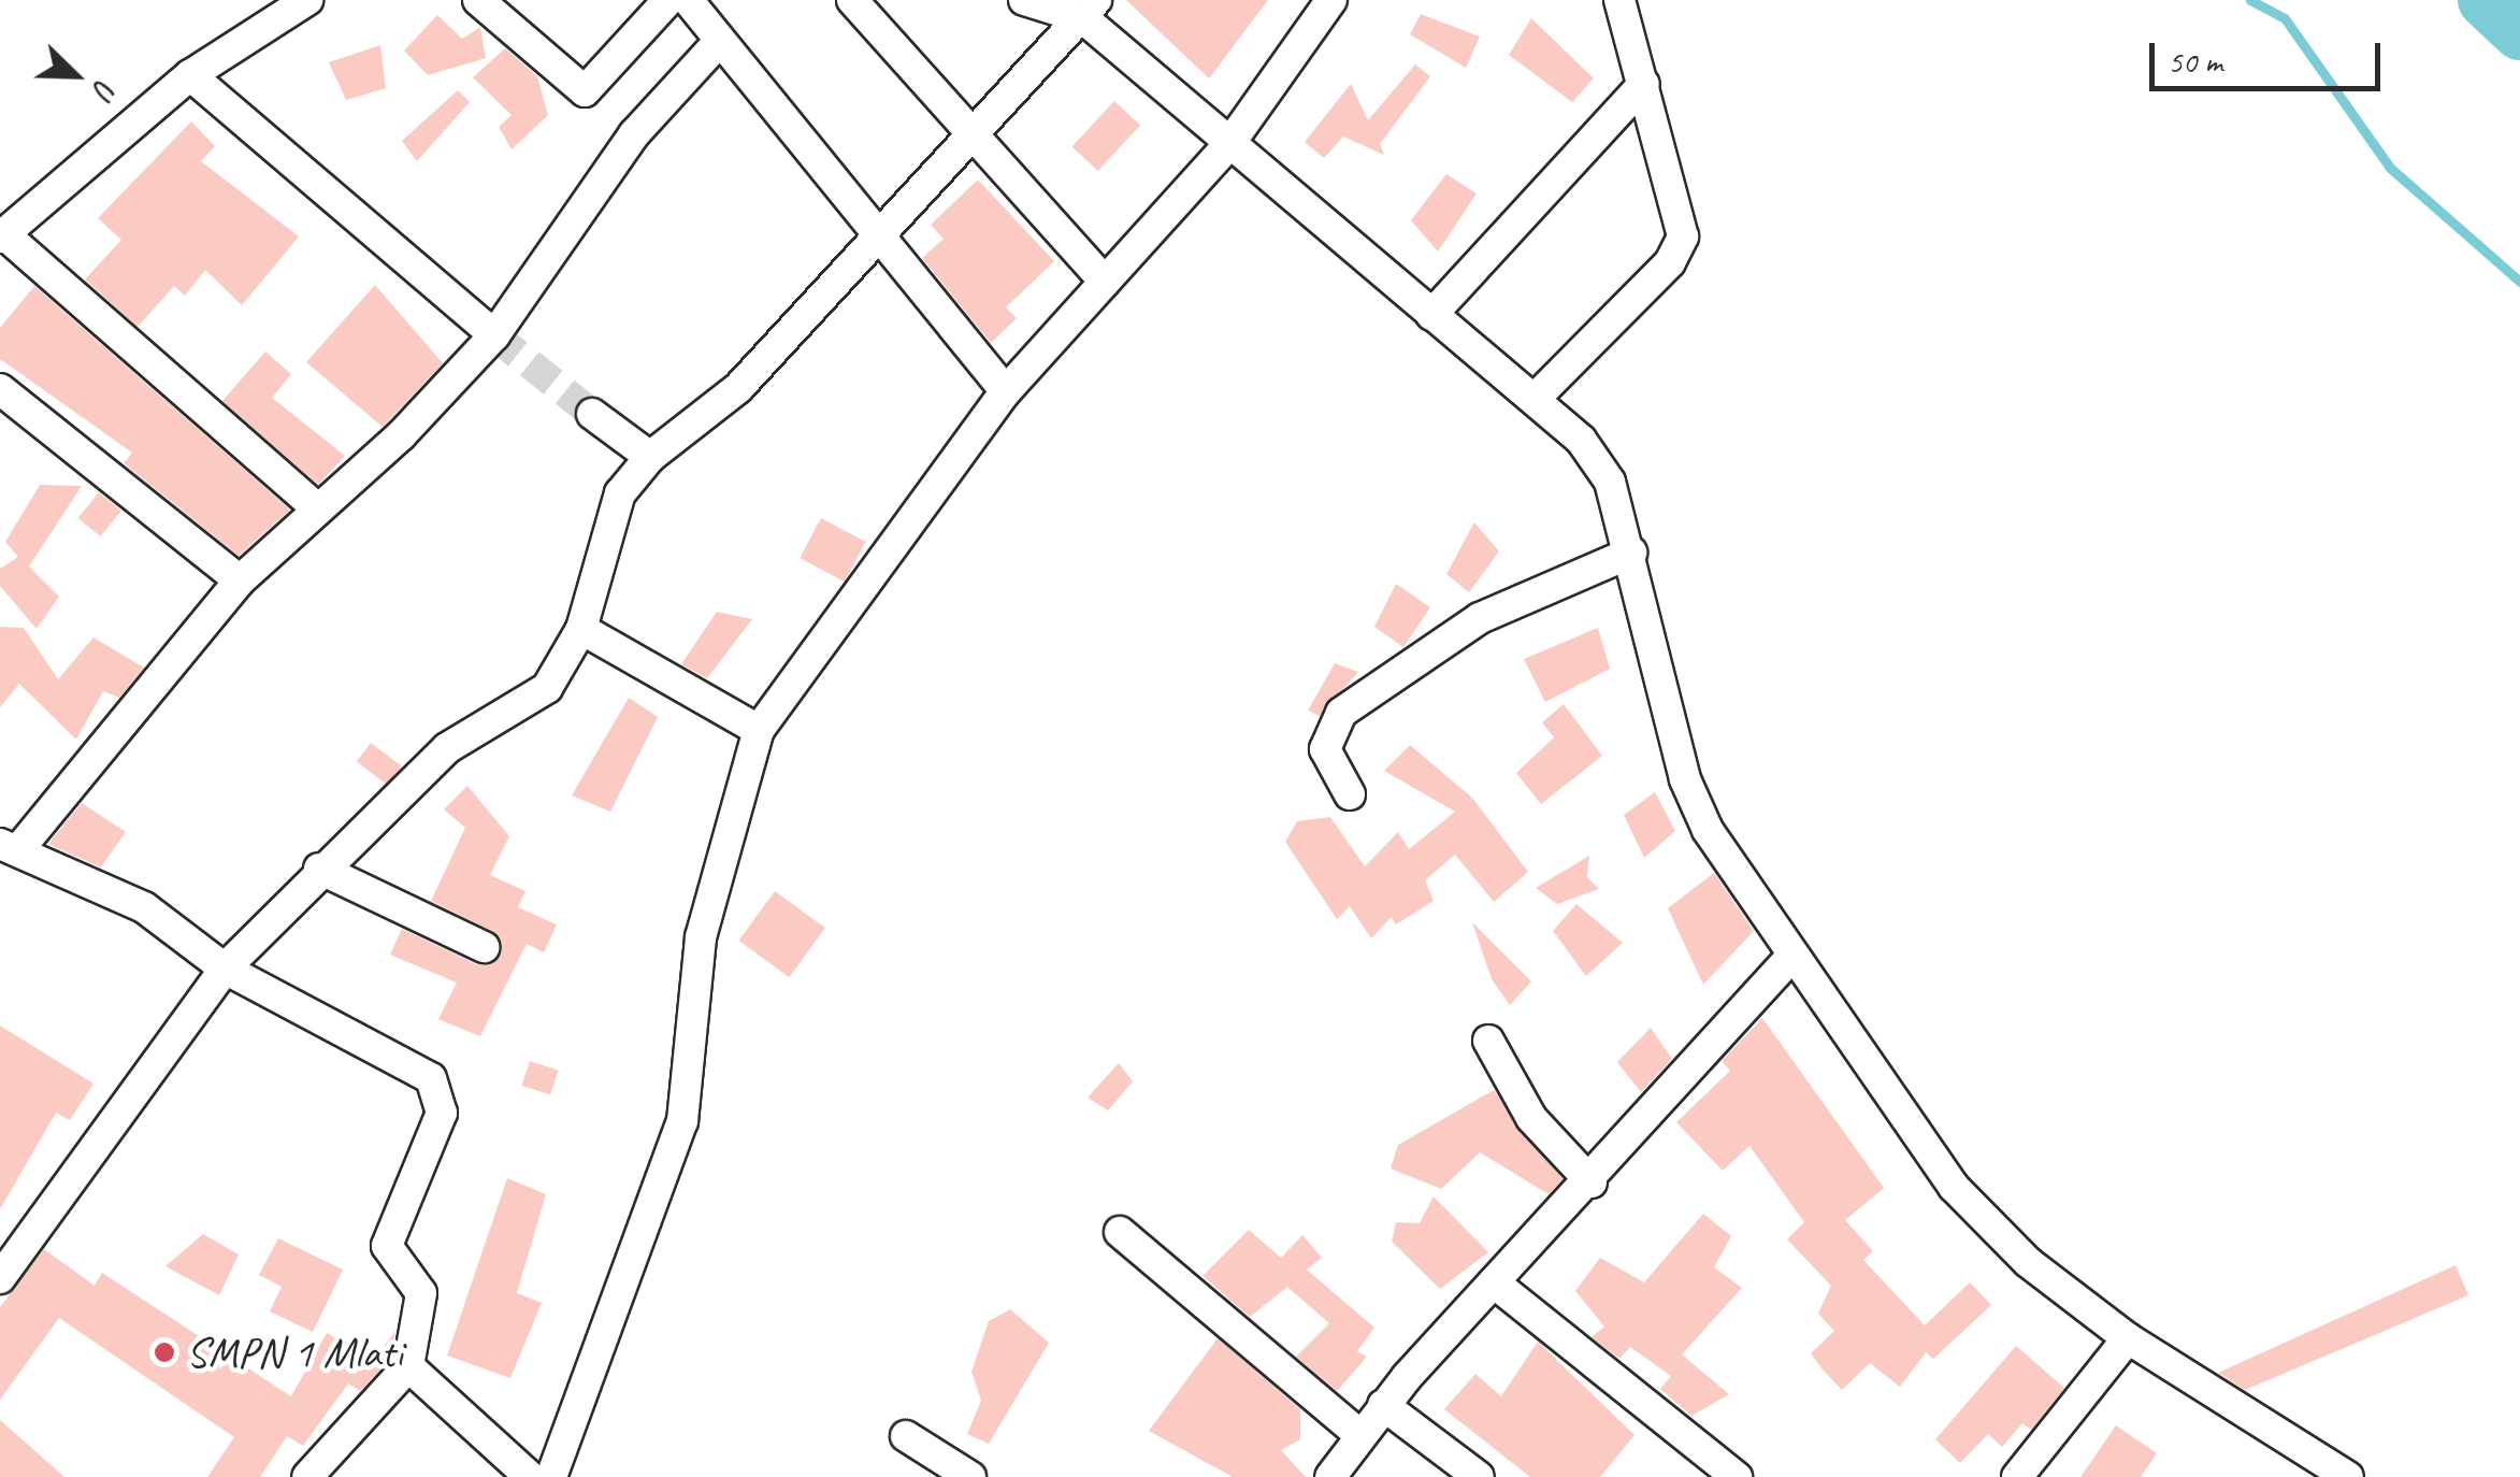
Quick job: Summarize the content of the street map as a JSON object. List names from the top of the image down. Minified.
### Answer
{"places":["SMPN 1 Mlati"],"scale_bar":"50 m","north":"bottom right"}
